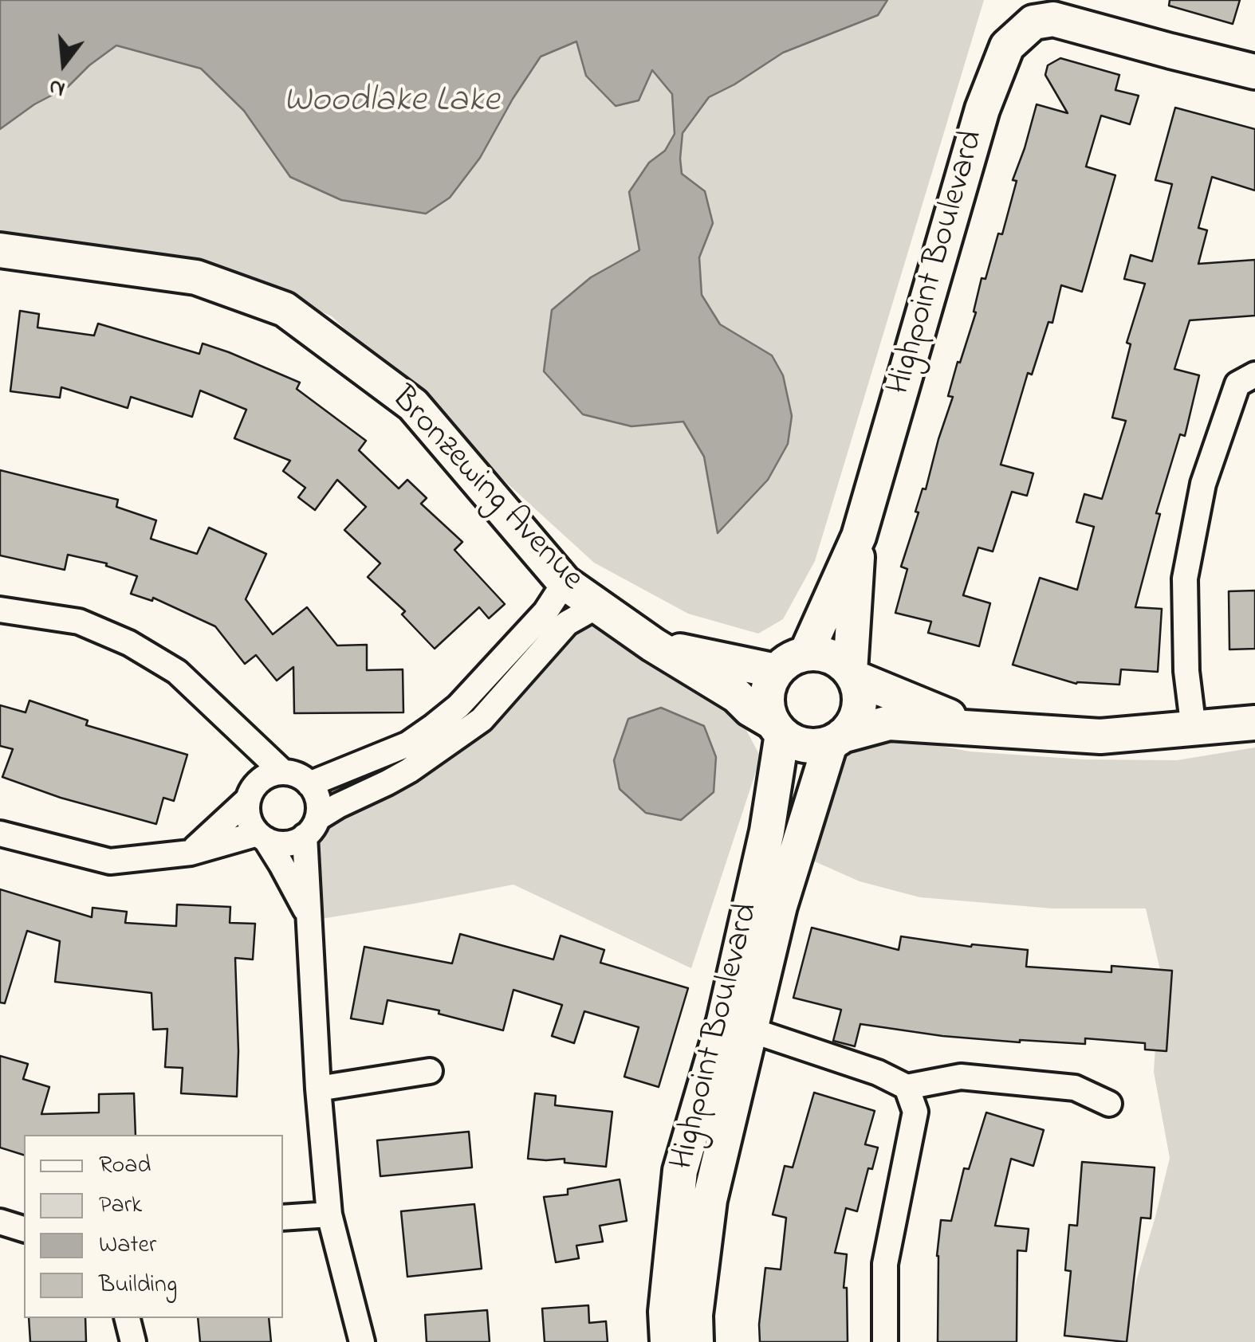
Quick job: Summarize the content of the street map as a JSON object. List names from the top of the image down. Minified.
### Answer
{"streets":{"street":["Highpoint Boulevard","Bronzewing Avenue"]},"crossings":[["Highpoint Boulevard","Bronzewing Avenue"]],"water":["Woodlake Lake"],"legend":["Road","Park","Water","Building"],"north":"bottom"}
